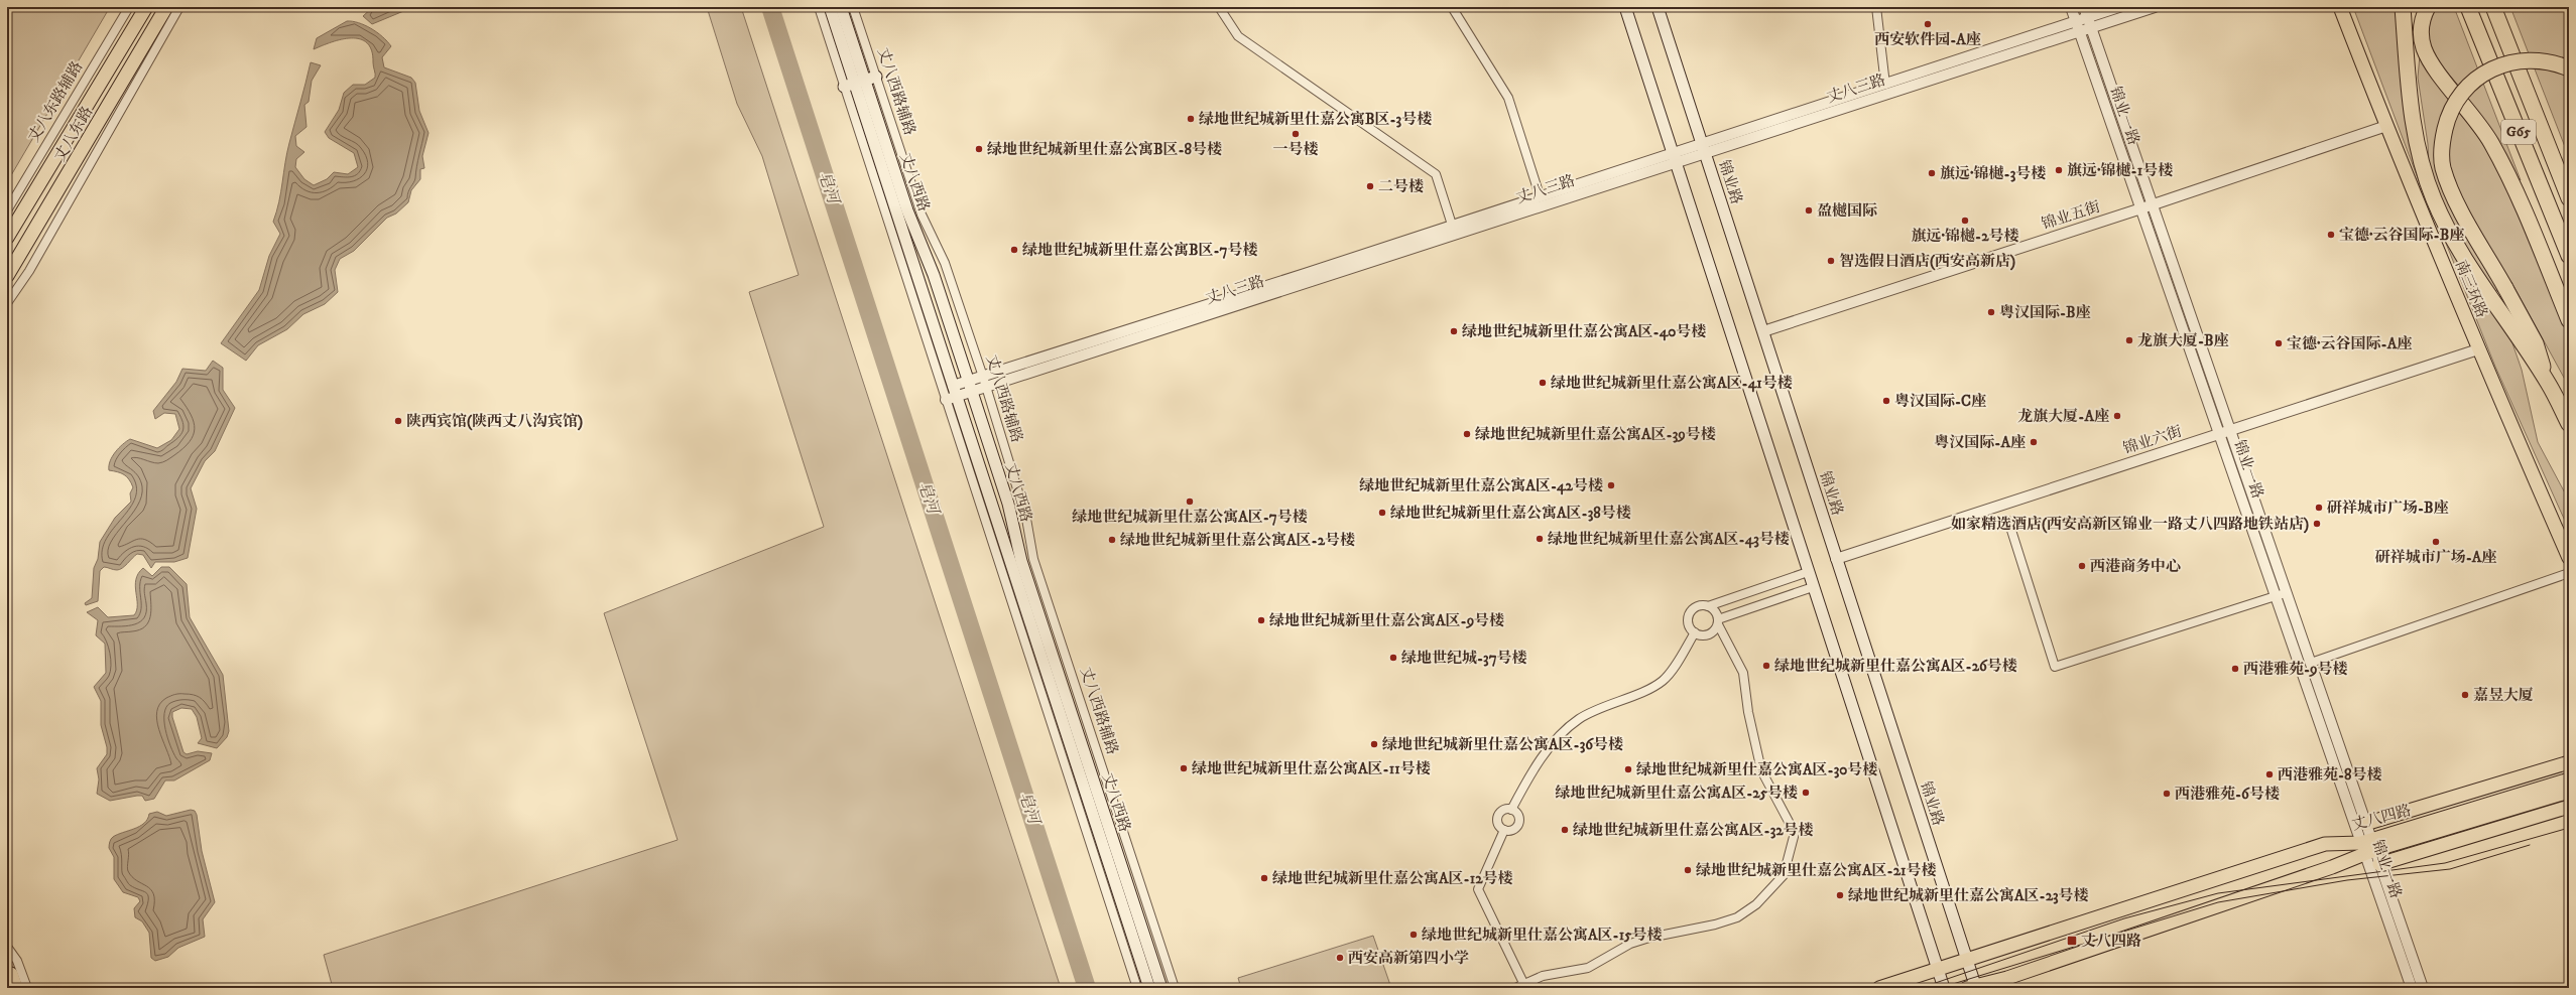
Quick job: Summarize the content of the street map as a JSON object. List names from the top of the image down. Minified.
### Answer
{"streets":{"highway":["G65"],"main road":["丈八东路","丈八西路","锦业路","南三环路","丈八四路"],"street":["丈八三路","丈八西路辅路","丈八东路辅路","锦业一路","锦业五街","锦业六街"]},"crossings":[["丈八三路","丈八西路辅路"],["丈八三路","锦业一路"],["丈八三路","丈八西路"],["丈八三路","锦业路"],["锦业一路","锦业五街"],["锦业一路","锦业六街"],["锦业一路","丈八四路"],["锦业路","锦业五街"],["锦业路","锦业六街"],["锦业路","丈八四路"],["锦业五街","南三环路"],["南三环路","锦业六街"]],"water":["皂河"],"places":{"other":["西安软件园-A座","绿地世纪城新里仕嘉公寓B区-3号楼","一号楼","绿地世纪城新里仕嘉公寓B区-8号楼","旗远·锦樾-1号楼","旗远·锦樾-3号楼","二号楼","盈樾国际","旗远·锦樾-2号楼","宝德·云谷国际-B座","绿地世纪城新里仕嘉公寓B区-7号楼","智选假日酒店(西安高新店)","粤汉国际-B座","绿地世纪城新里仕嘉公寓A区-40号楼","龙旗大厦-B座","宝德·云谷国际-A座","绿地世纪城新里仕嘉公寓A区-41号楼","粤汉国际-C座","龙旗大厦-A座","陕西宾馆(陕西丈八沟宾馆)","绿地世纪城新里仕嘉公寓A区-39号楼","粤汉国际-A座","绿地世纪城新里仕嘉公寓A区-42号楼","绿地世纪城新里仕嘉公寓A区-7号楼","研祥城市广场-B座","绿地世纪城新里仕嘉公寓A区-38号楼","如家精选酒店(西安高新区锦业一路丈八四路地铁站店)","绿地世纪城新里仕嘉公寓A区-43号楼","绿地世纪城新里仕嘉公寓A区-2号楼","研祥城市广场-A座","西港商务中心","绿地世纪城新里仕嘉公寓A区-9号楼","绿地世纪城-37号楼","绿地世纪城新里仕嘉公寓A区-26号楼","西港雅苑-9号楼","嘉昱大厦","绿地世纪城新里仕嘉公寓A区-36号楼","绿地世纪城新里仕嘉公寓A区-11号楼","绿地世纪城新里仕嘉公寓A区-30号楼","西港雅苑-8号楼","绿地世纪城新里仕嘉公寓A区-25号楼","西港雅苑-6号楼","绿地世纪城新里仕嘉公寓A区-32号楼","绿地世纪城新里仕嘉公寓A区-21号楼","绿地世纪城新里仕嘉公寓A区-12号楼","绿地世纪城新里仕嘉公寓A区-23号楼","绿地世纪城新里仕嘉公寓A区-15号楼","西安高新第四小学"],"transit":["丈八四路"]}}
